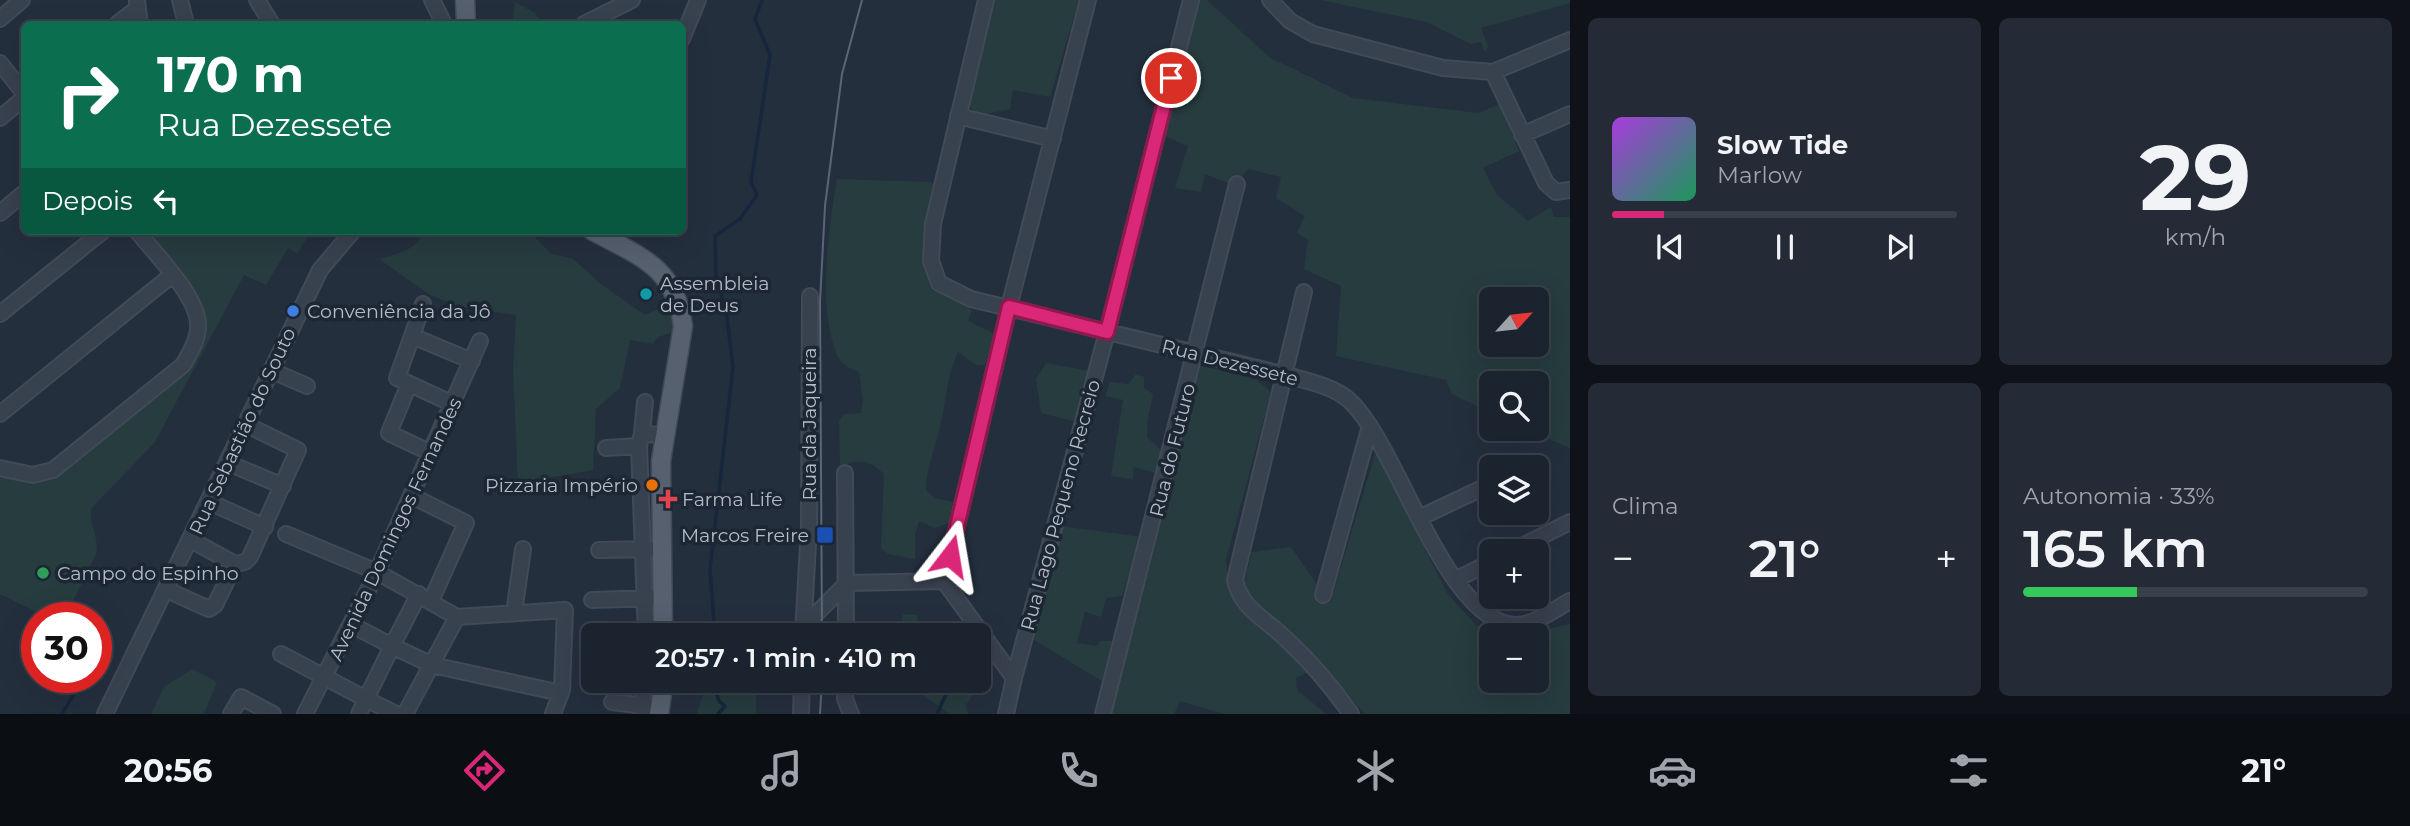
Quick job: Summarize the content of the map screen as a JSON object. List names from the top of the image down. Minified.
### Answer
{"streets":{"street":["Rua Dezessete","Rua da Jaqueira","Rua Sebastião do Souto","Rua do Futuro","Rua Lago Pequeno Recreio","Avenida Domingos Fernandes"]},"crossings":[["Rua Dezessete","Rua do Futuro"],["Rua Dezessete","Rua Lago Pequeno Recreio"]],"places":{"other":["Assembleia de Deus","Conveniência da Jô","Pizzaria Império","Campo do Espinho"],"health":["Farma Life"],"transit":["Marcos Freire"]},"north":"top right","page":{"tile":[["29","km/h"],"Clima",["Autonomia · 33%","165 km"]],"turn":["170 m","Rua Dezessete"],"song":["Slow Tide","Marlow"],"then":"Depois","map_buttons":["+","−"],"heat":["−","21°","+"],"limit":"30","trip":"20:57 · 1 min · 410 m","tabs":["20:56","21°"]}}
